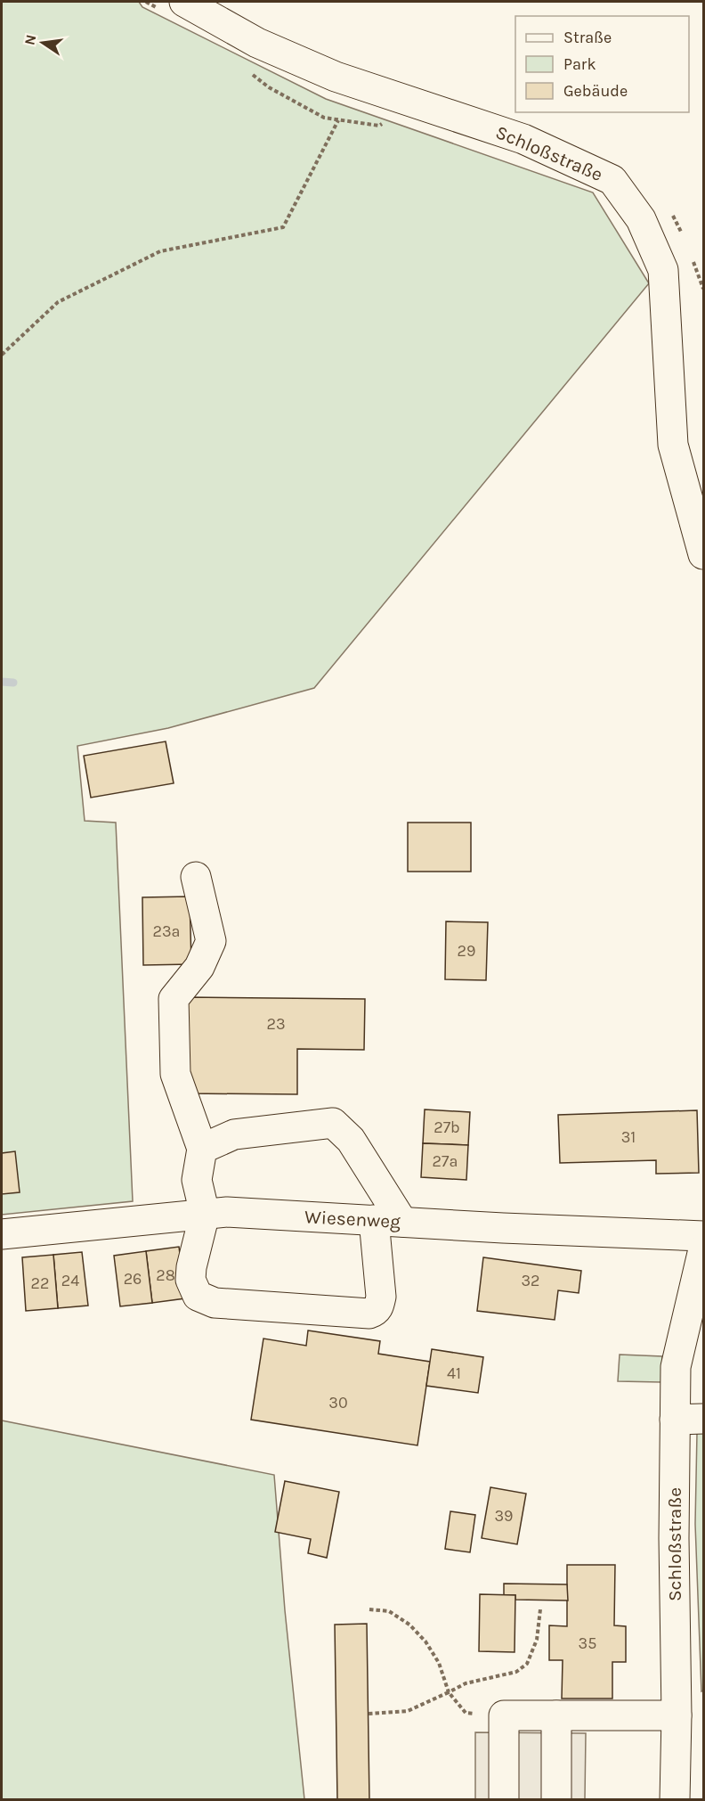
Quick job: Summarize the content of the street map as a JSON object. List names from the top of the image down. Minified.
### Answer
{"streets":{"street":["Schloßstraße","Wiesenweg"]},"house_numbers":["23a","29","23","27b","31","27a","28","26","24","32","22","41","30","39","35"],"legend":["Straße","Park","Gebäude"],"north":"left"}
